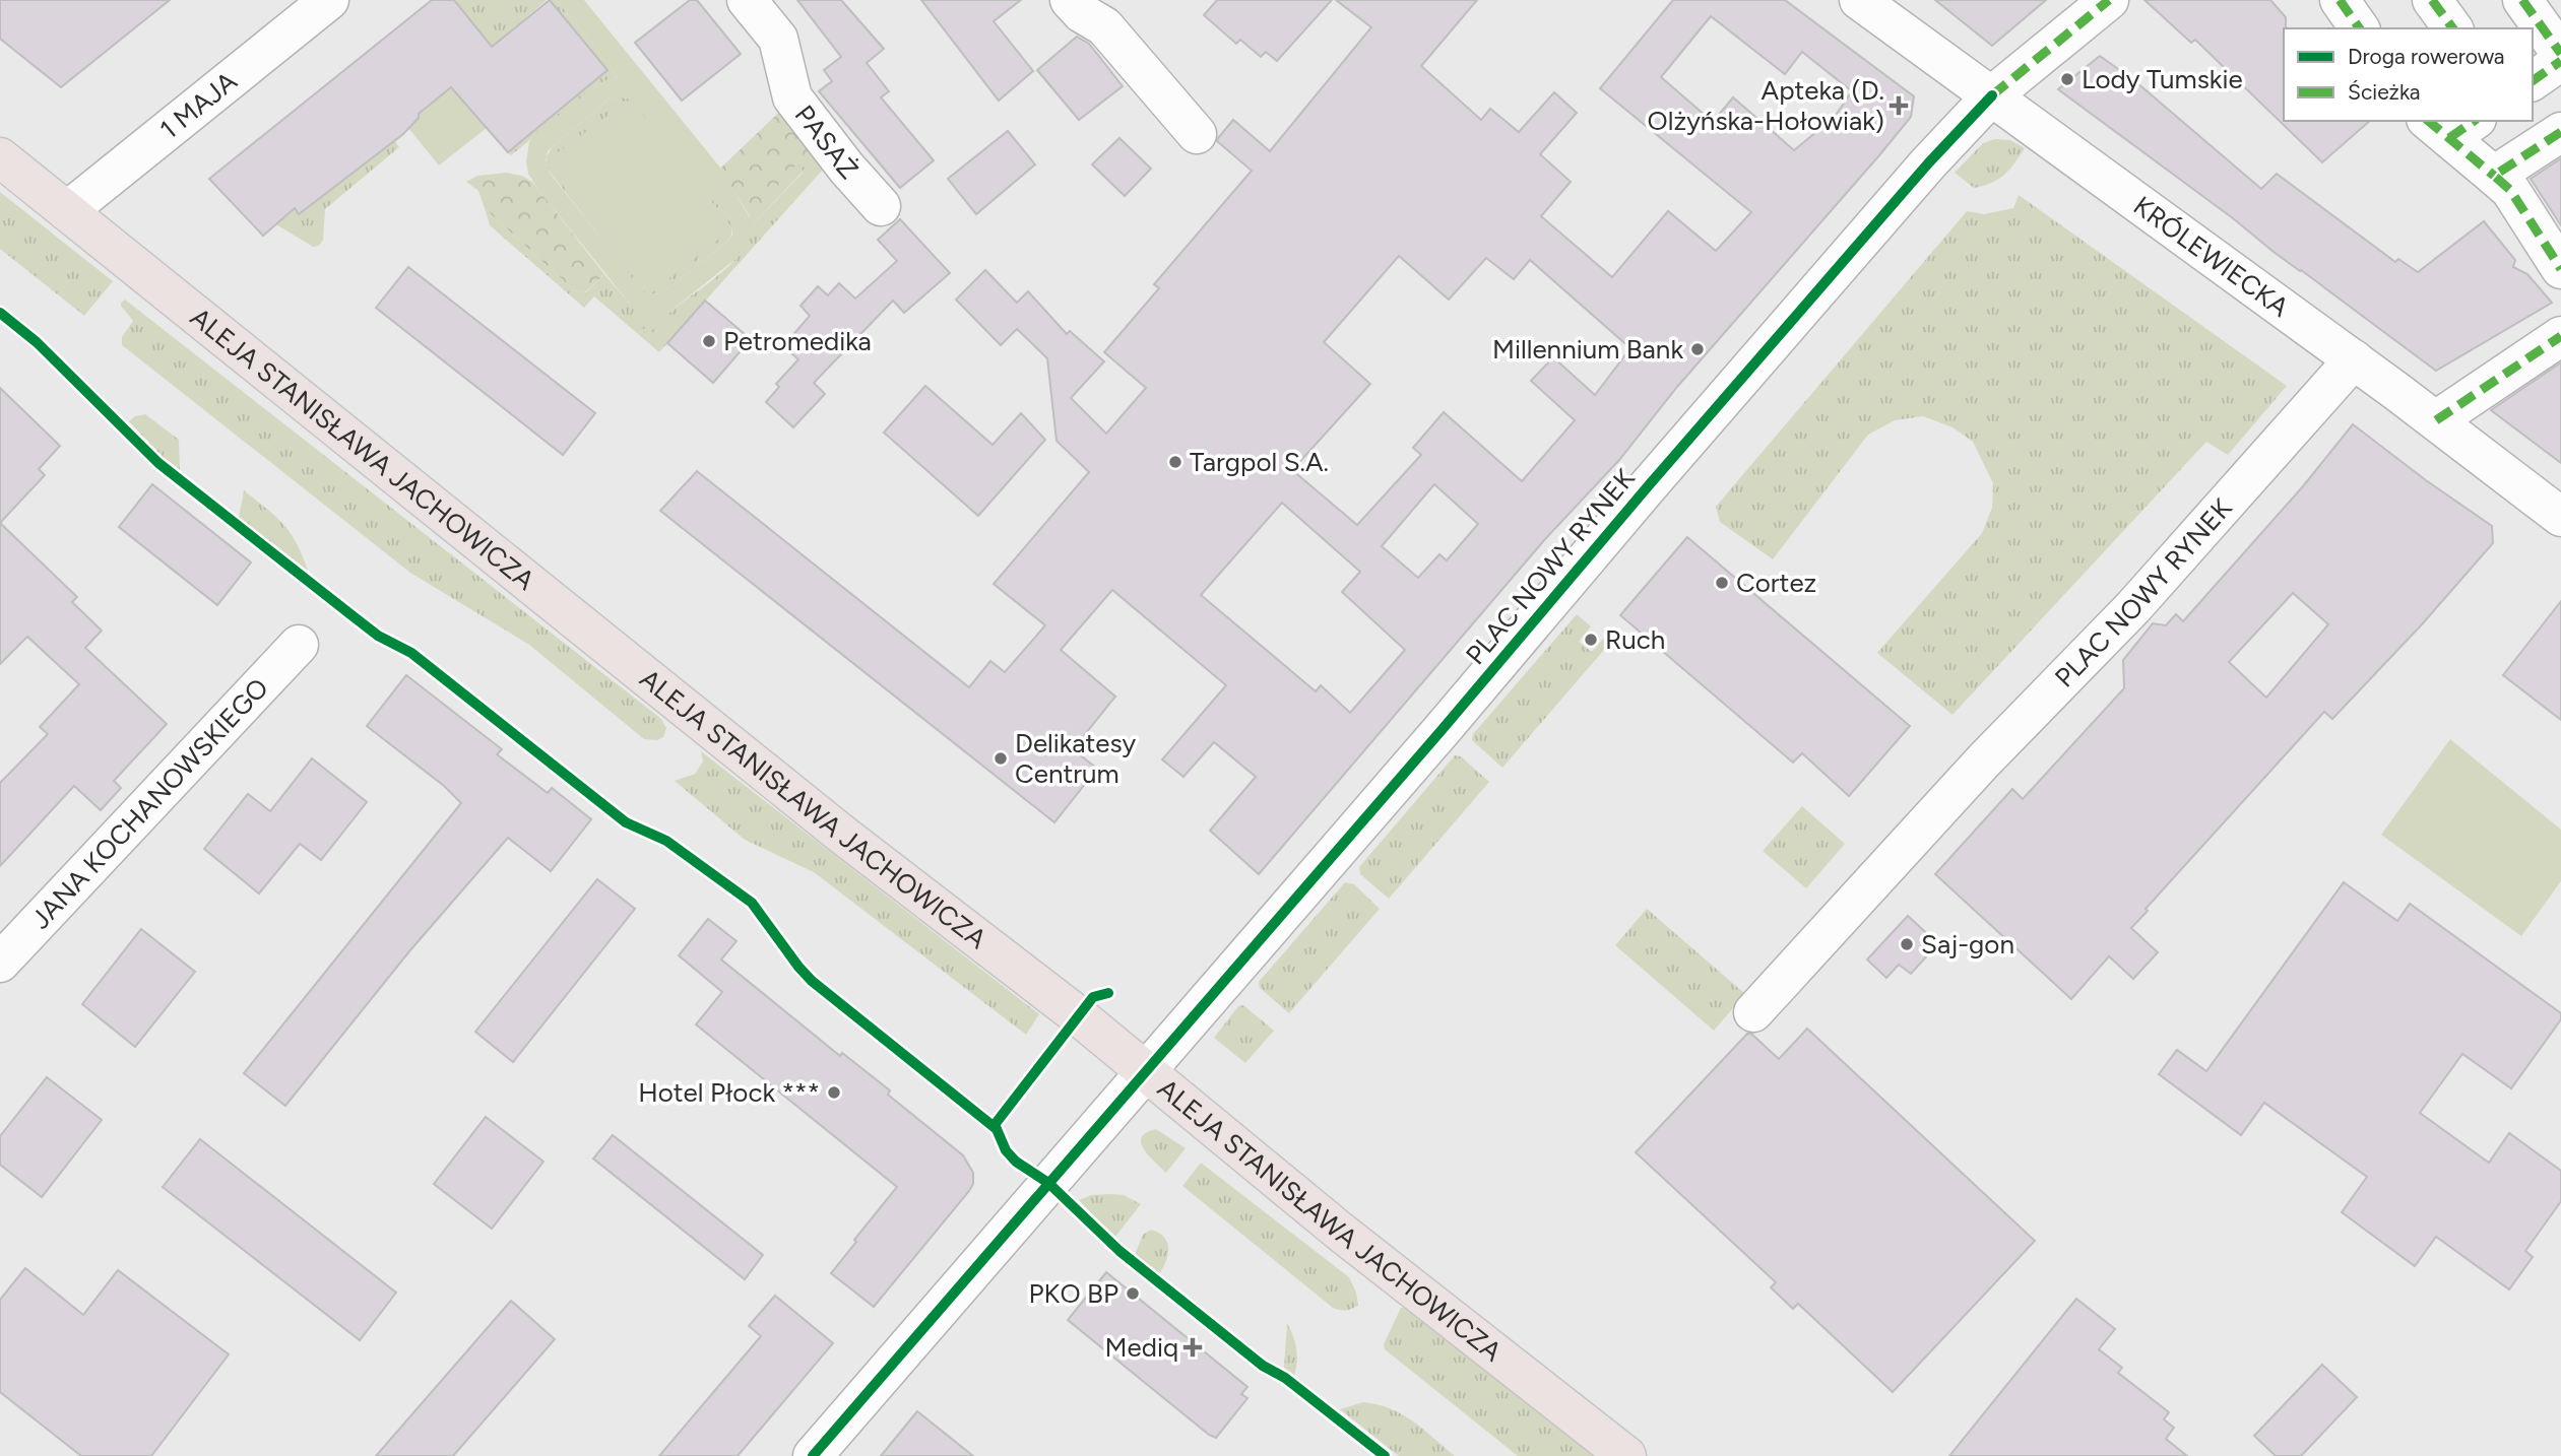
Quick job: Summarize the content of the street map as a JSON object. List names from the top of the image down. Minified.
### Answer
{"streets":{"main road":["ALEJA STANISŁAWA JACHOWICZA"],"street":["1 MAJA","PASAŻ","KRÓLEWIECKA","PLAC NOWY RYNEK","JANA KOCHANOWSKIEGO"]},"crossings":[["1 MAJA","ALEJA STANISŁAWA JACHOWICZA"],["KRÓLEWIECKA","PLAC NOWY RYNEK"],["ALEJA STANISŁAWA JACHOWICZA","PLAC NOWY RYNEK"]],"places":{"other":["Lody Tumskie","Petromedika","Millennium Bank","Targpol S.A.","Cortez","Ruch","Delikatesy Centrum","Saj-gon","Hotel Płock ***","PKO BP"],"health":["Apteka (D. Olżyńska-Hołowiak)","Mediq"]},"legend":["Droga rowerowa","Ścieżka"]}
